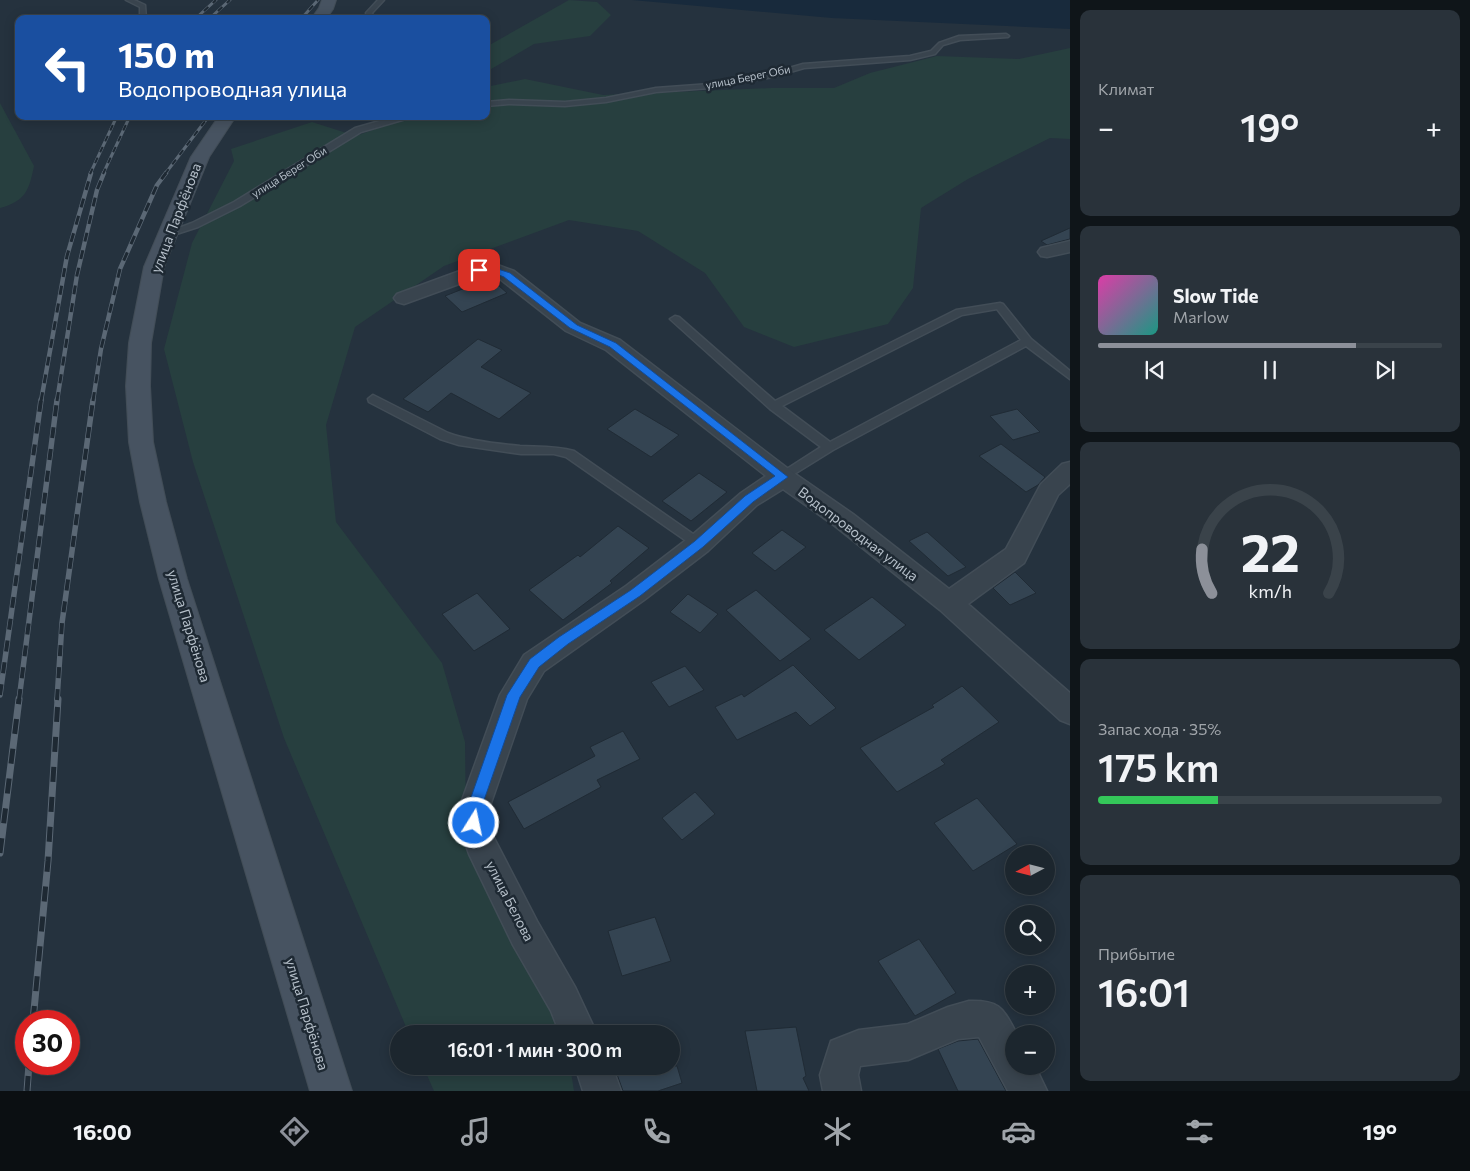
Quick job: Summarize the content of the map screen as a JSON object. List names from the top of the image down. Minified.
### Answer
{"streets":{"main road":["улица Парфёнова"],"street":["Водопроводная улица","улица Белова"],"lane":["улица Берег Оби"]},"crossings":[["улица Берег Оби","улица Парфёнова"],["Водопроводная улица","улица Белова"]],"north":"left","page":{"tile":["Климат",["Запас хода · 35%","175 km"],["Прибытие","16:01"]],"turn":["150 m","Водопроводная улица"],"heat":["−","19°","+"],"song":["Slow Tide","Marlow"],"map_buttons":["+","−"],"limit":"30","trip":"16:01 · 1 мин · 300 m","tabs":["16:00","19°"],"gauge":["22","km/h"]}}
